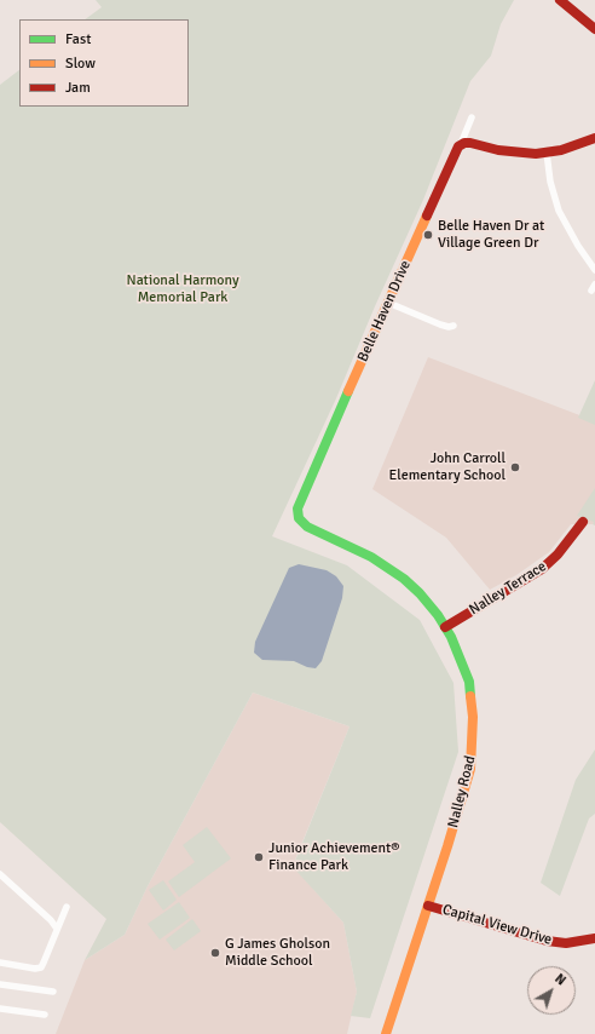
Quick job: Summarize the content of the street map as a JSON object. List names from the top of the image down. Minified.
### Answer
{"streets":{"street":["Belle Haven Drive","Nalley Terrace","Nalley Road","Capital View Drive"]},"crossings":[["Belle Haven Drive","Nalley Road"],["Nalley Terrace","Nalley Road"],["Nalley Road","Capital View Drive"]],"parks":["National Harmony Memorial Park"],"places":["Belle Haven Dr at Village Green Dr","John Carroll Elementary School","Junior Achievement® Finance Park","G James Gholson Middle School"],"legend":["Fast","Slow","Jam"],"north":"top right"}
